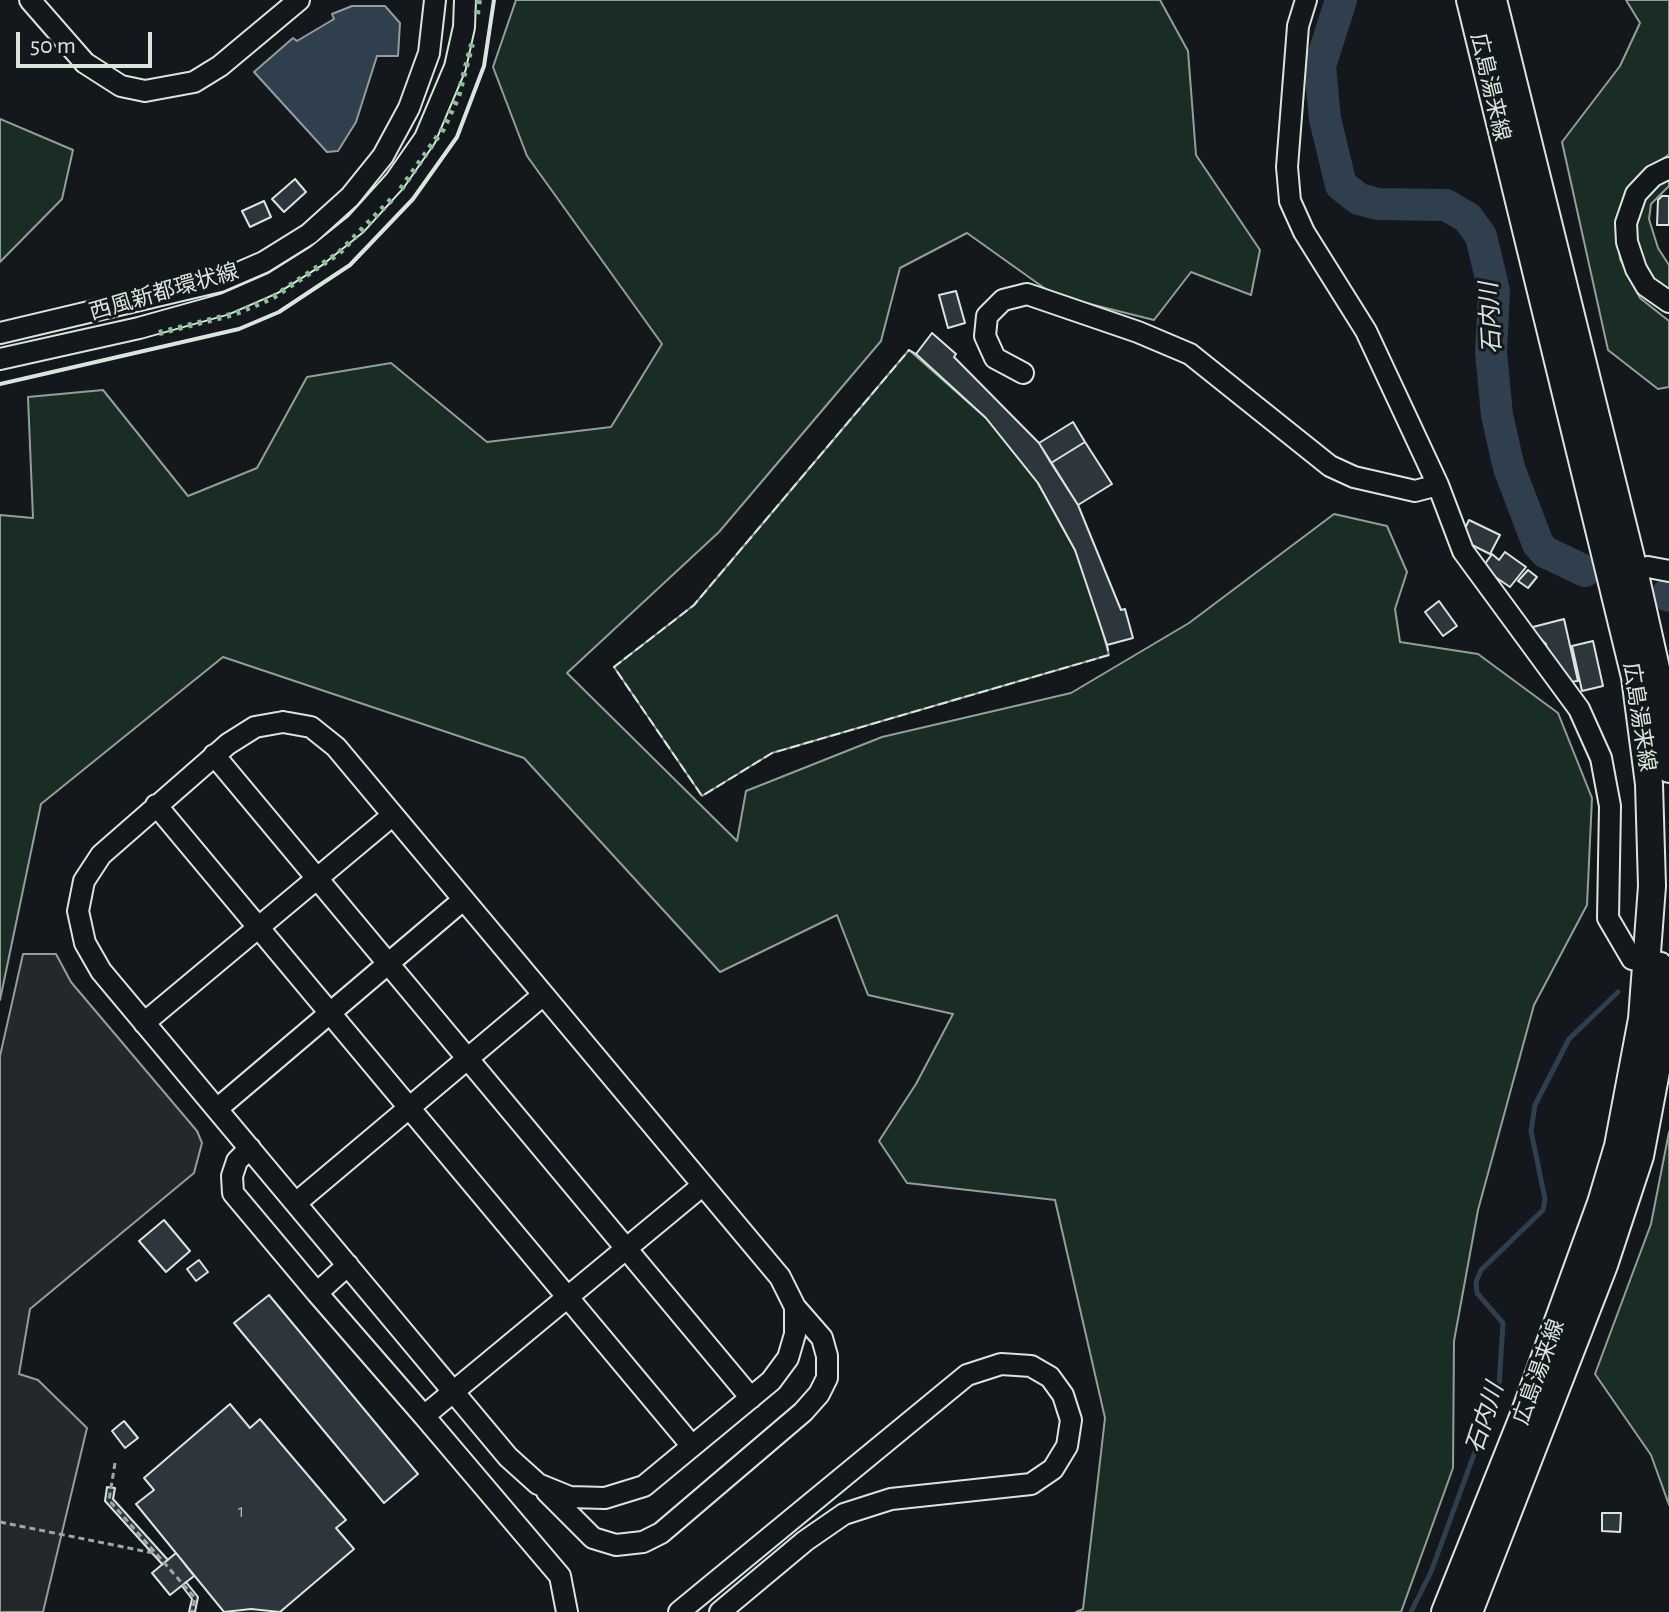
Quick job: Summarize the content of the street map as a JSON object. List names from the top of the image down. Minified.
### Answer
{"streets":{"main road":["広島湯来線"],"street":["西風新都環状線"]},"water":["石内川"],"house_numbers":["1"],"scale_bar":"50 m"}
